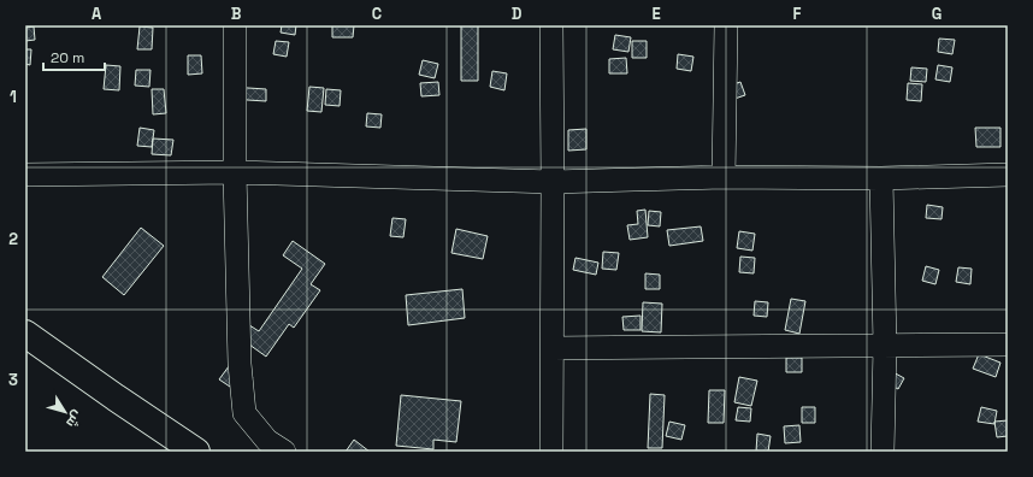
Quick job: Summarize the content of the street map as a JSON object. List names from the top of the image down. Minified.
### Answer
{"scale_bar":"20 m","north":"bottom right","grid":{"columns":["A","B","C","D","E","F","G"],"rows":["1","2","3"]}}
